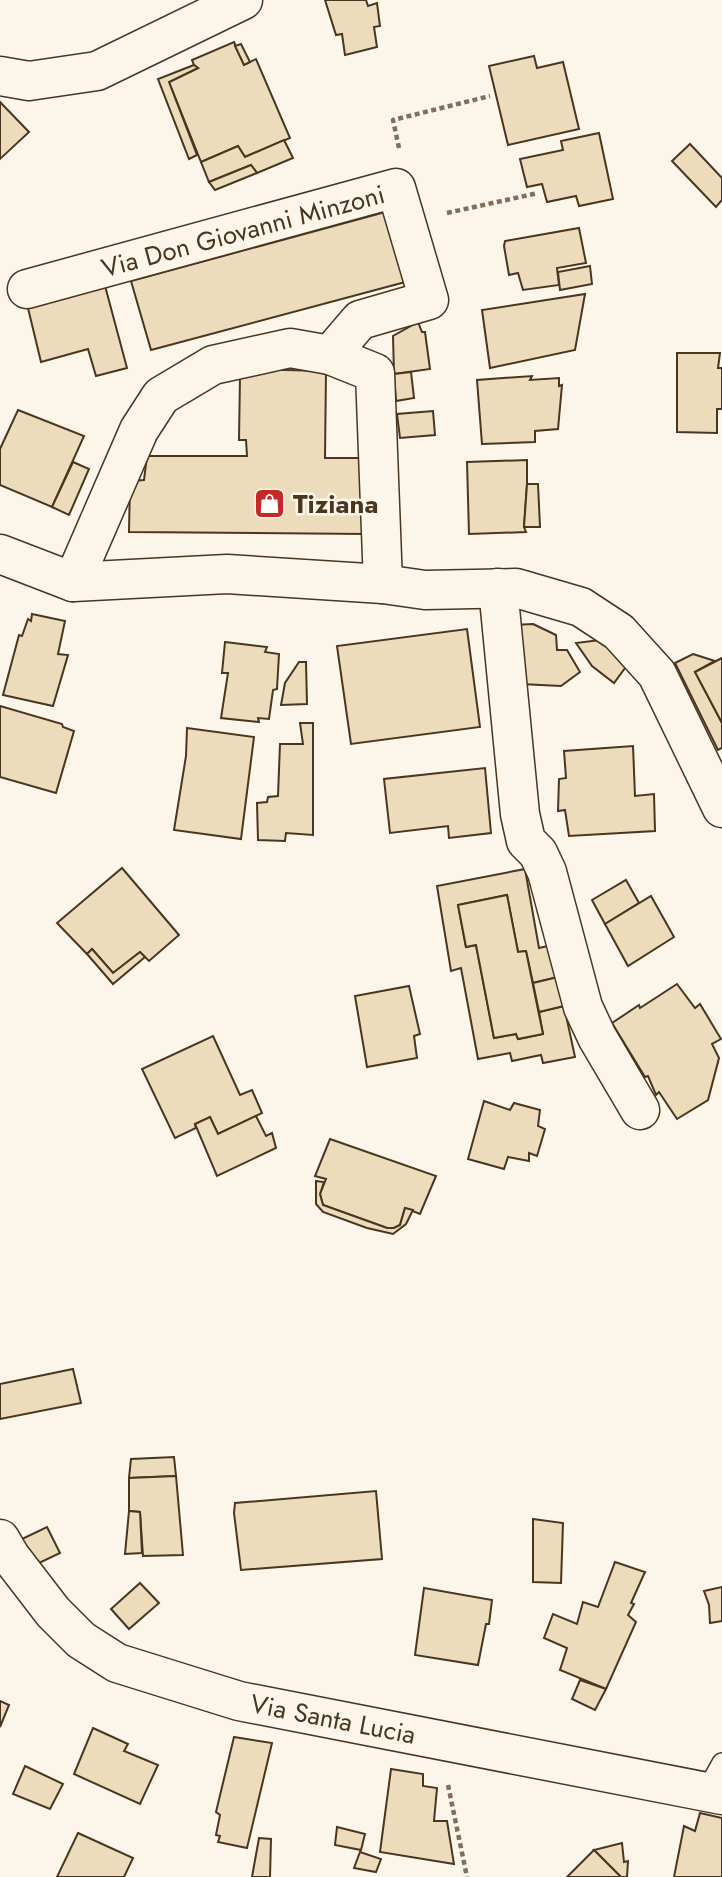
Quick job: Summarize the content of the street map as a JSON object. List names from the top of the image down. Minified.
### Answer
{"streets":{"street":["Via Don Giovanni Minzoni","Via Santa Lucia"]},"places":{"shop":["Tiziana"]}}
